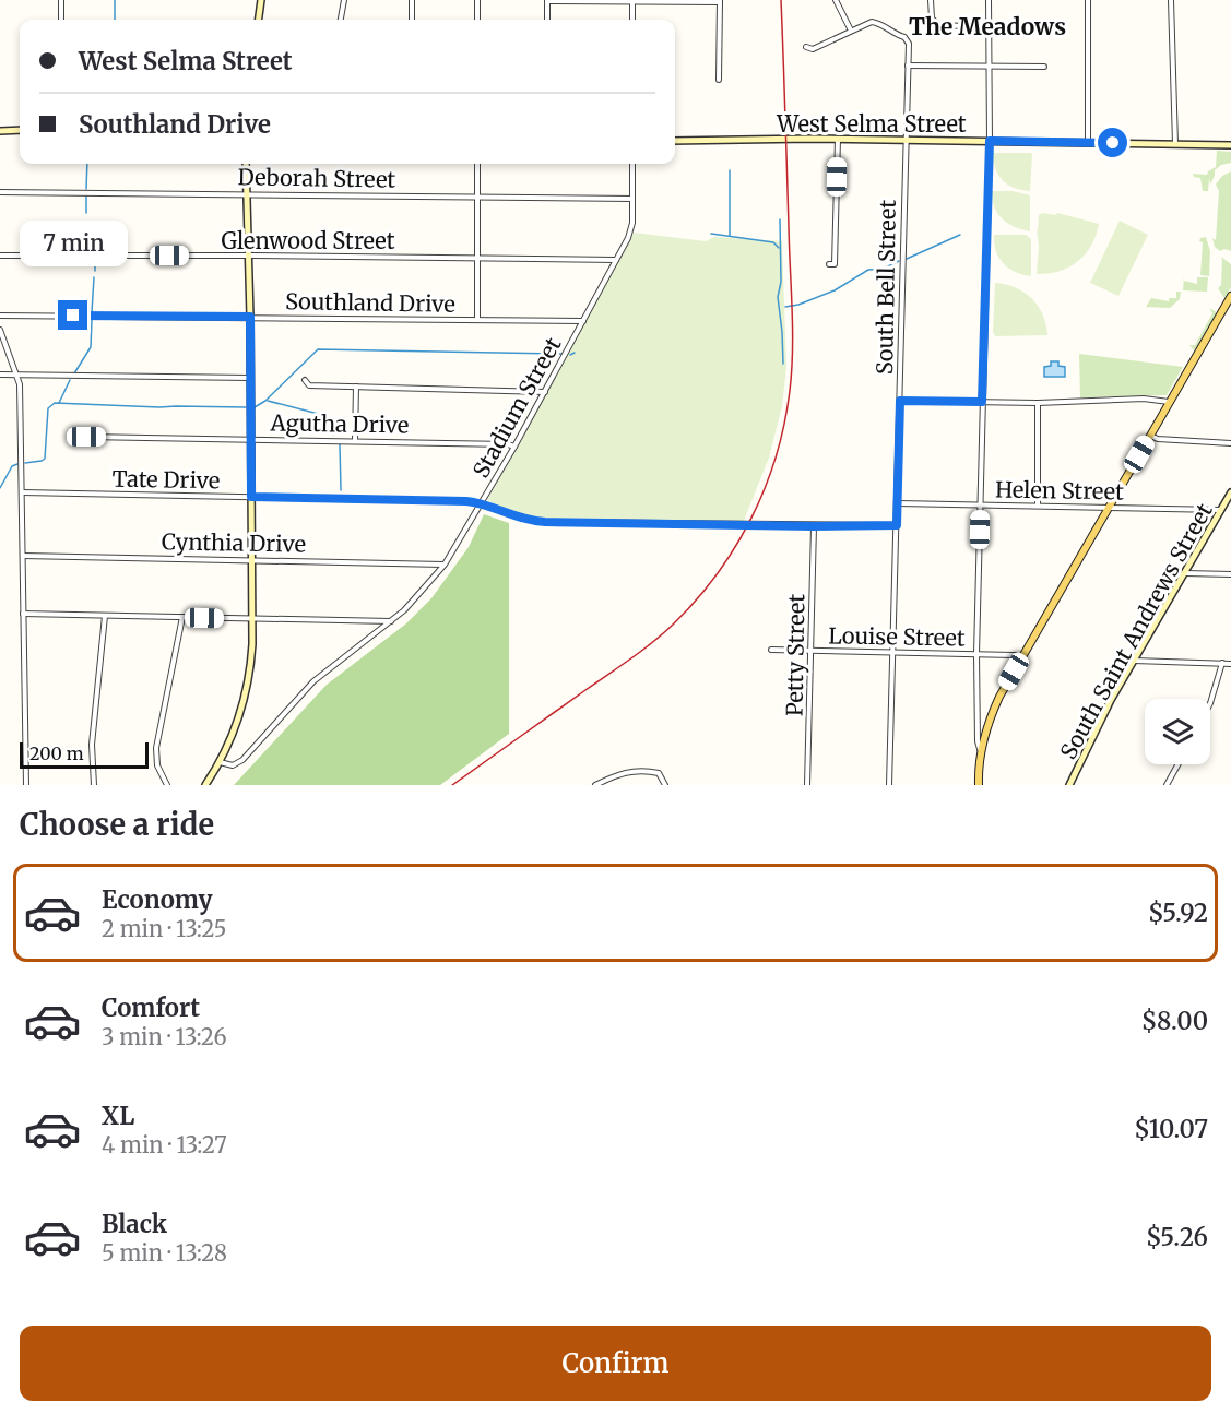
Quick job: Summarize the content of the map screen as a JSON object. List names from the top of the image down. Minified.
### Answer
{"streets":{"street":["West Selma Street","Deborah Street","Glenwood Street","South Bell Street","Southland Drive","Stadium Street","Agutha Drive","Tate Drive","Helen Street","Cynthia Drive","South Saint Andrews Street","Louise Street","Petty Street"]},"crossings":[["West Selma Street","South Bell Street"],["Deborah Street","Stadium Street"],["Glenwood Street","Stadium Street"],["South Bell Street","Tate Drive"],["South Bell Street","Helen Street"],["South Bell Street","Louise Street"],["Southland Drive","Stadium Street"],["Stadium Street","Agutha Drive"],["Stadium Street","Tate Drive"],["Stadium Street","Cynthia Drive"],["Tate Drive","Petty Street"],["Helen Street","South Saint Andrews Street"],["Louise Street","Petty Street"]],"districts":["The Meadows"],"scale_bar":"200 m","page":{"banner":["West Selma Street","Southland Drive"],"bubble":"7 min","scale":"200 m","heading":"Choose a ride","list":[{"name":"Economy","note":"2 min · 13:25","value":"$5.92"},{"name":"Comfort","note":"3 min · 13:26","value":"$8.00"},{"name":"XL","note":"4 min · 13:27","value":"$10.07"},{"name":"Black","note":"5 min · 13:28","value":"$5.26"}],"buttons":"Confirm"}}
